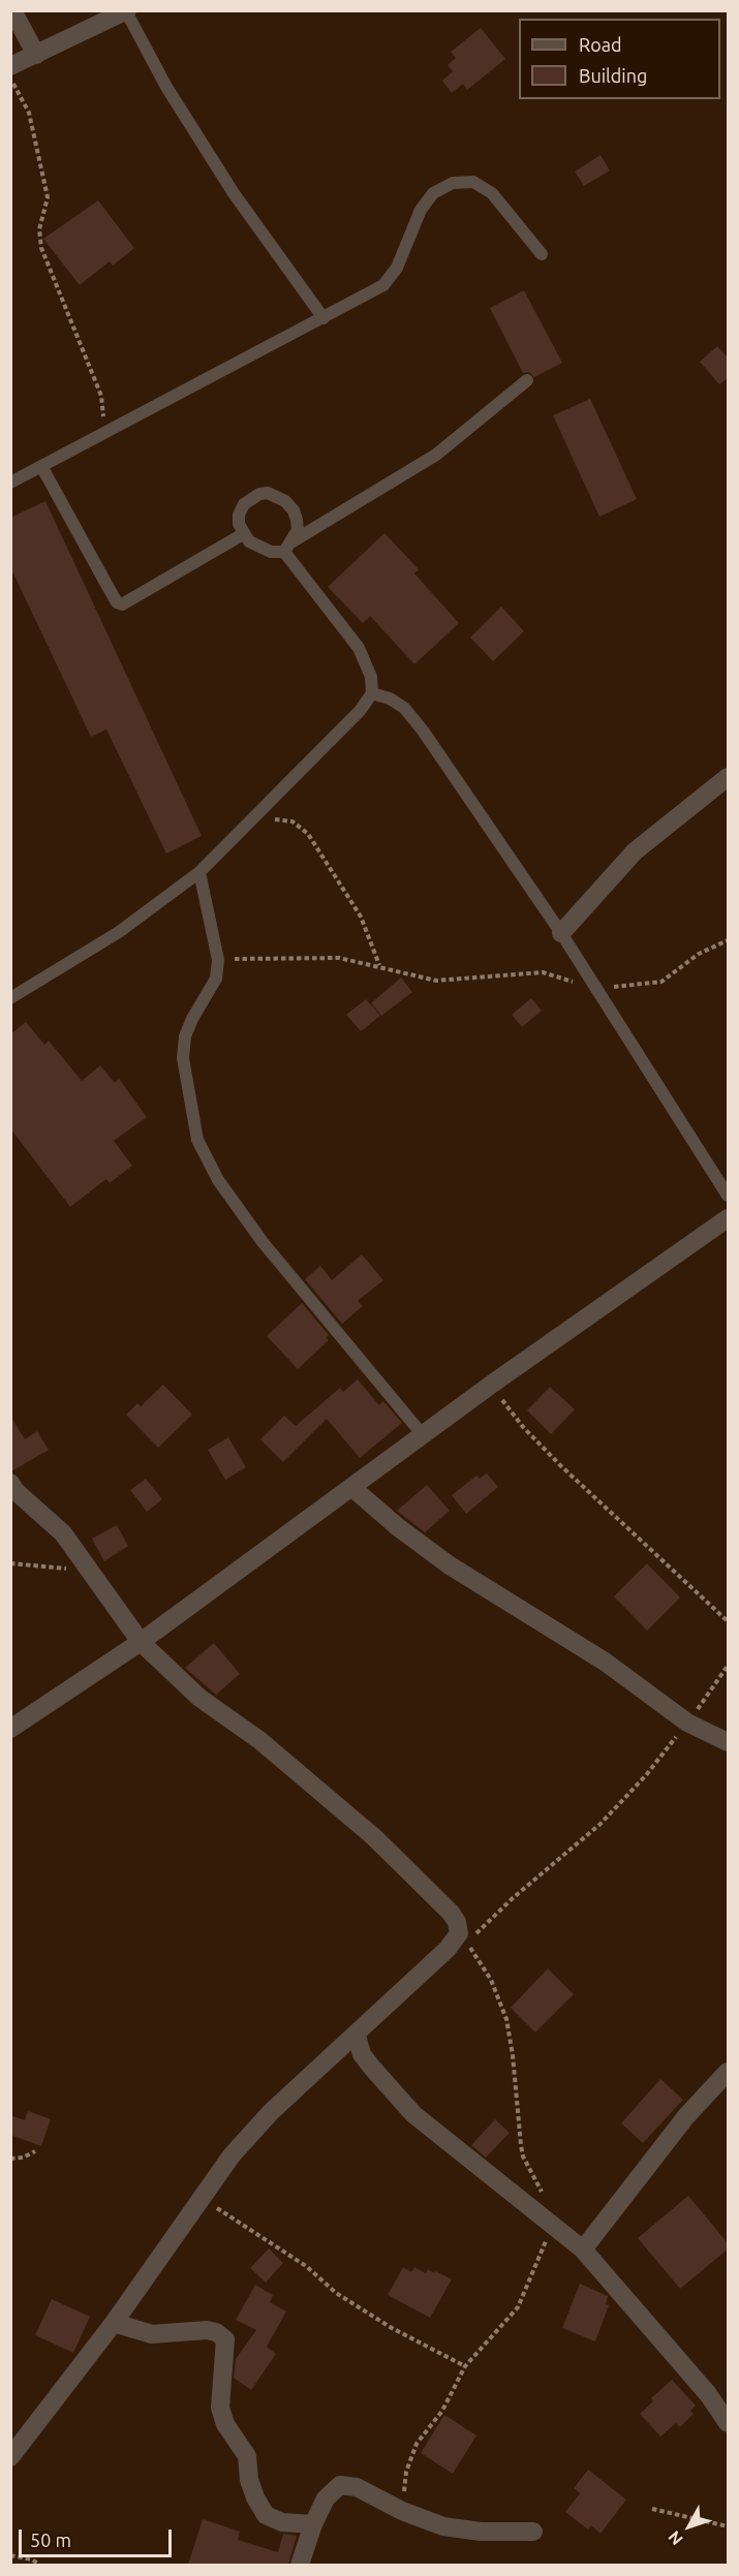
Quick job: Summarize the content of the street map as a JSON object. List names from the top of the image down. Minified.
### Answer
{"legend":["Road","Building"],"scale_bar":"50 m","north":"bottom left"}
